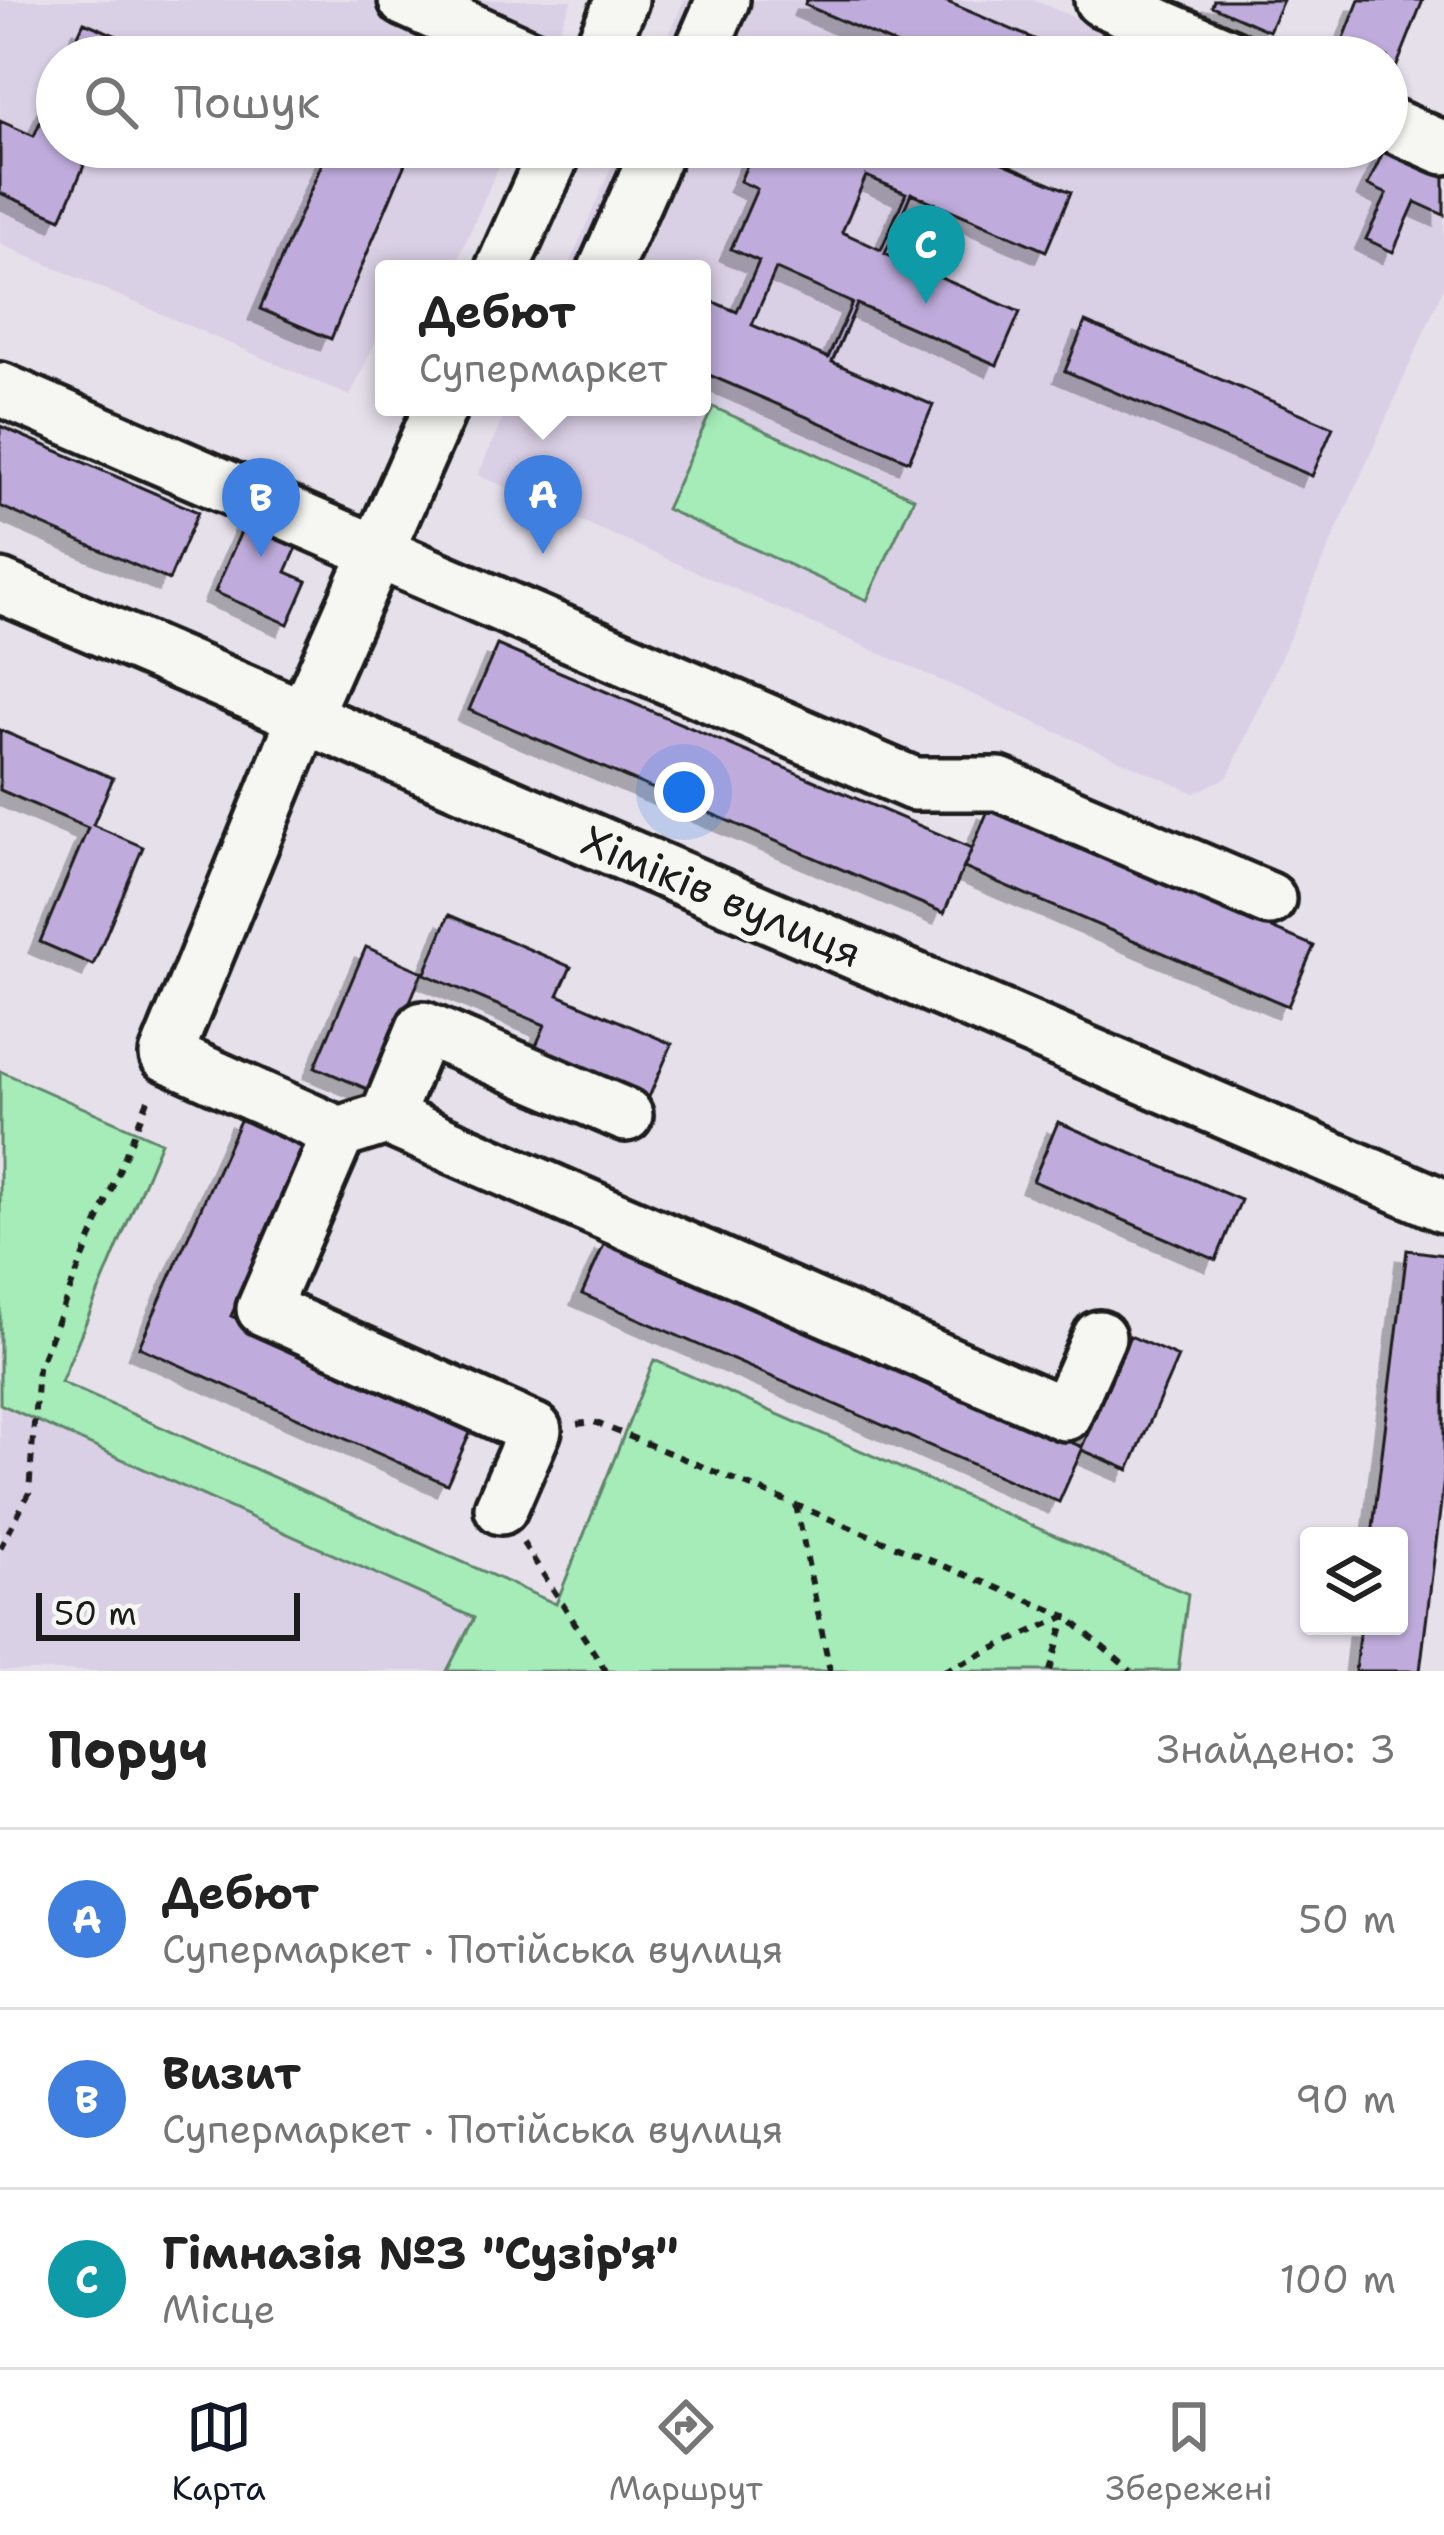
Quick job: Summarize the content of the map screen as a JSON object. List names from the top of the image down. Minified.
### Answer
{"streets":{"street":["Хіміків вулиця"]},"scale_bar":"50 m","page":{"search":"Пошук","pins":["C","A","B"],"popup":["Дебют","Супермаркет"],"scale":"50 m","heading":["Поруч","Знайдено: 3"],"list":[{"mark":"A","name":"Дебют","note":"Супермаркет · Потійська вулиця","value":"50 m"},{"mark":"B","name":"Визит","note":"Супермаркет · Потійська вулиця","value":"90 m"},{"mark":"C","name":"Гімназія №3 \"Сузір'я\"","note":"Місце","value":"100 m"}],"nav":["Карта","Маршрут","Збережені"]}}
